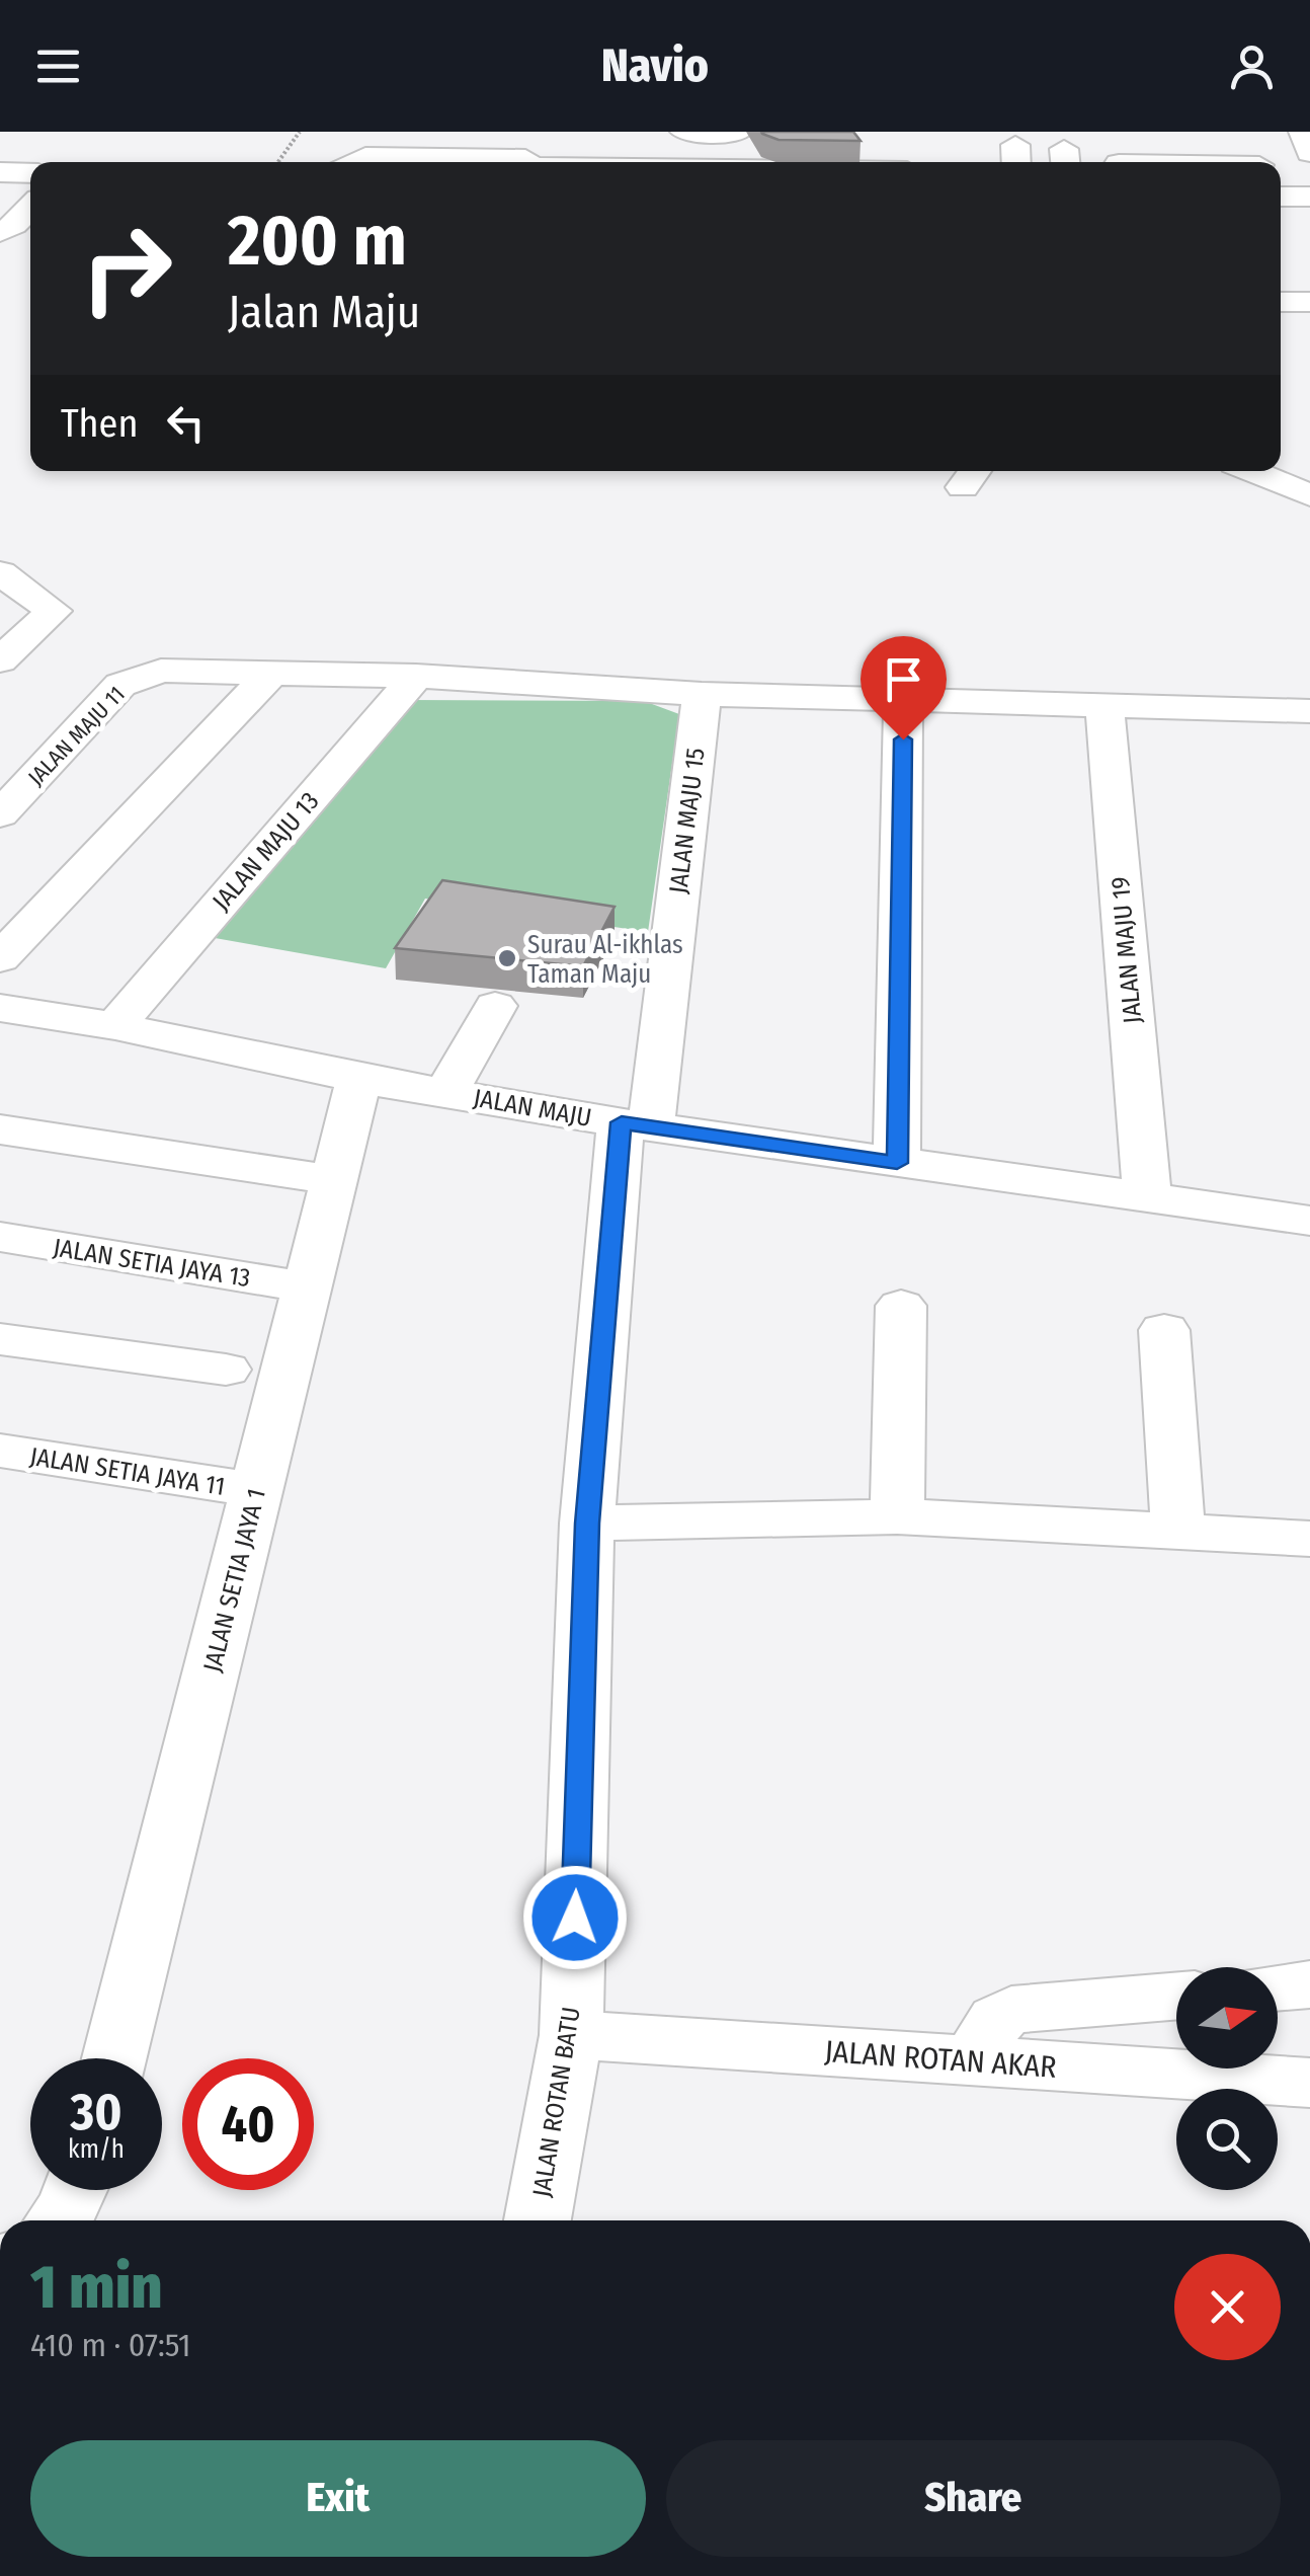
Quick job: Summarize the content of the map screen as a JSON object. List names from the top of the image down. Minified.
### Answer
{"streets":{"street":["JALAN MAJU 11","JALAN MAJU 15","JALAN MAJU 13","JALAN MAJU 19","JALAN MAJU","JALAN SETIA JAYA 13","JALAN SETIA JAYA 11","JALAN SETIA JAYA 1","JALAN ROTAN AKAR","JALAN ROTAN BATU"]},"crossings":[["JALAN MAJU 15","JALAN MAJU"],["JALAN MAJU 15","JALAN ROTAN BATU"],["JALAN MAJU 13","JALAN MAJU"],["JALAN MAJU 19","JALAN MAJU"],["JALAN MAJU","JALAN SETIA JAYA 1"],["JALAN MAJU","JALAN ROTAN BATU"],["JALAN SETIA JAYA 13","JALAN SETIA JAYA 1"],["JALAN SETIA JAYA 11","JALAN SETIA JAYA 1"],["JALAN ROTAN AKAR","JALAN ROTAN BATU"]],"places":["Surau Al-ikhlas Taman Maju"],"north":"right","page":{"header":"Navio","turn":["200 m","Jalan Maju"],"then":"Then","speed":"30 km/h","limit":"40","heading":["1 min","410 m · 07:51"],"buttons":["Exit","Share"]}}
